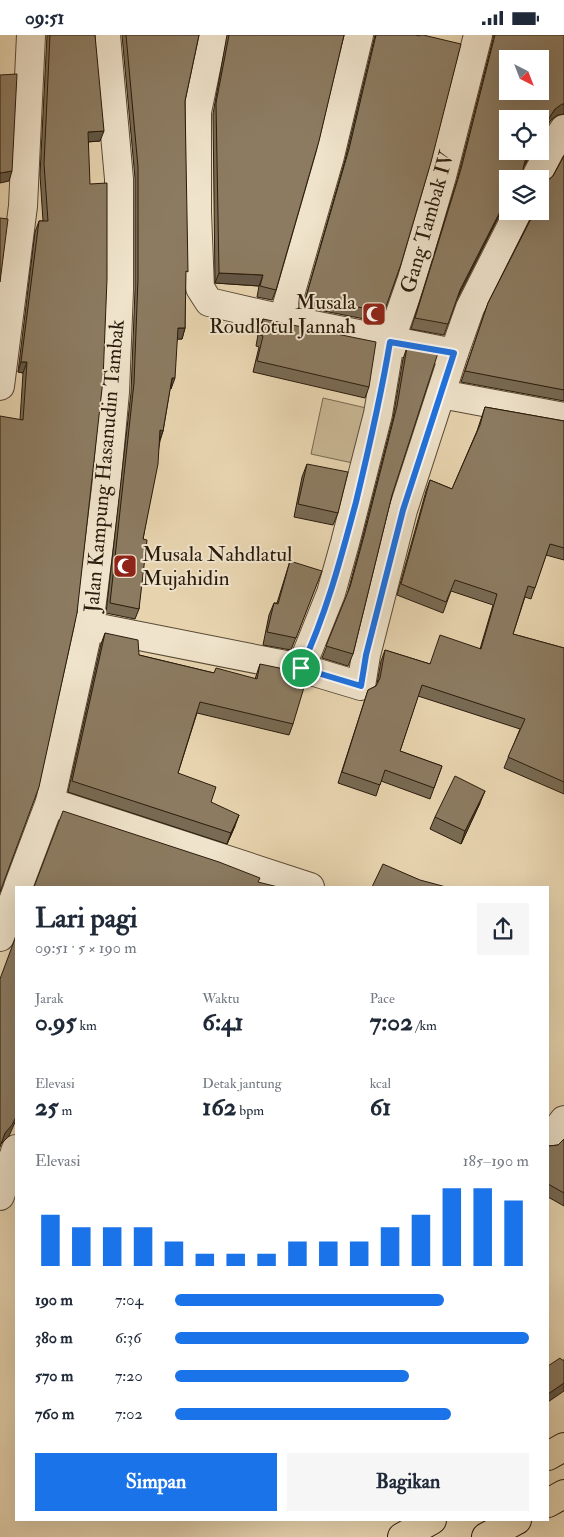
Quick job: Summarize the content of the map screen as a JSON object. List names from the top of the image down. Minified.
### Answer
{"streets":{"street":["Gang Tambak IV","Jalan Kampung Hasanudin Tambak"]},"places":{"mosque":["Musala Roudlotul Jannah","Musala Nahdlatul Mujahidin"]},"north":"bottom right","page":{"status":"09:51","heading":["Lari pagi","09:51 · 5 × 190 m"],"stats":[["Jarak","0.95 km"],["Waktu","6:41"],["Pace","7:02 /km"],["Elevasi","25 m"],["Detak jantung","162 bpm"],["kcal","61"]],"chart":["Elevasi","185–190 m"],"list":[{"name":"190 m","note":"7:04"},{"name":"380 m","note":"6:36"},{"name":"570 m","note":"7:20"},{"name":"760 m","note":"7:02"}],"buttons":["Simpan","Bagikan"]}}
